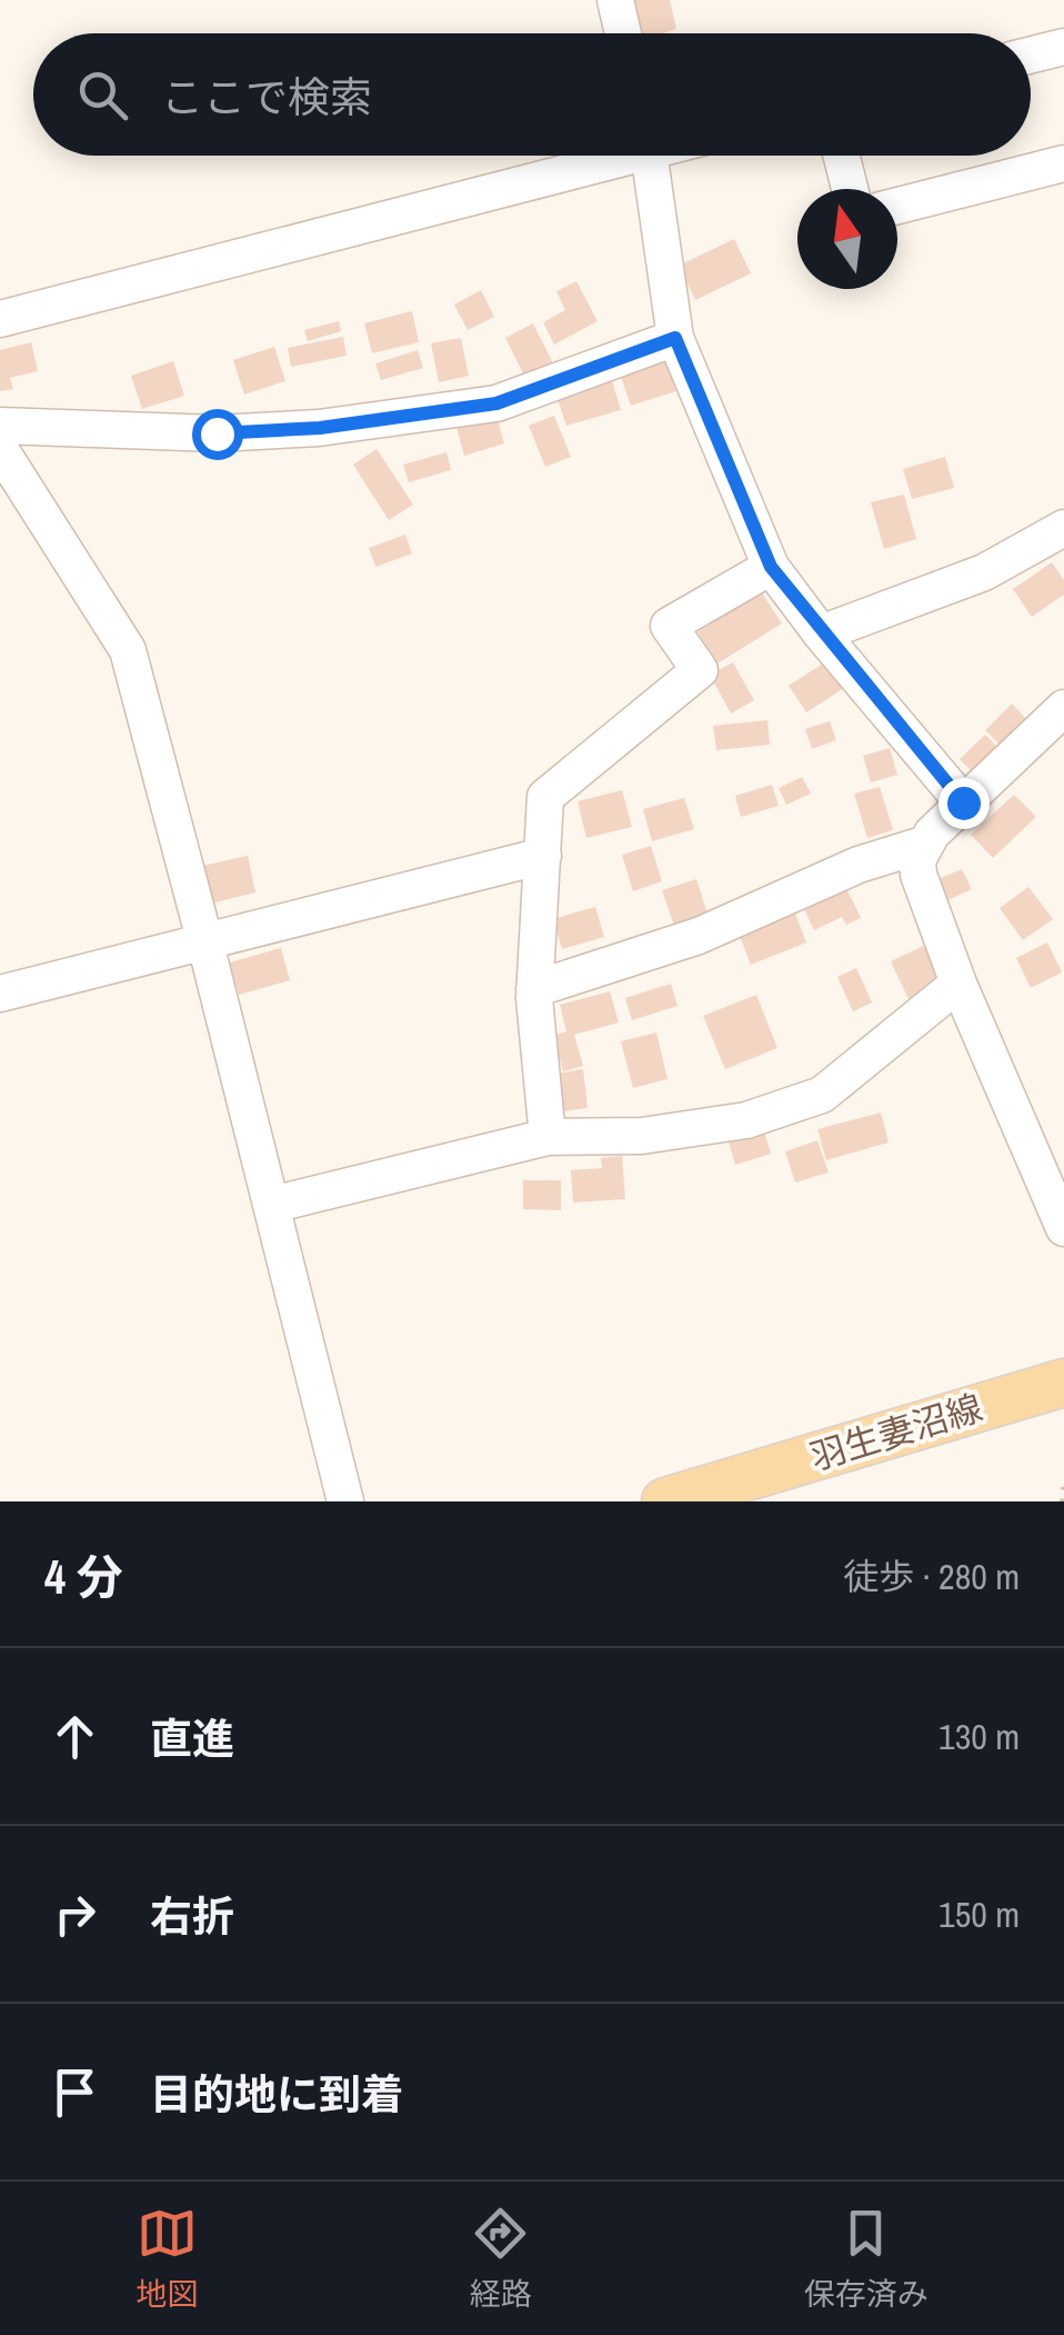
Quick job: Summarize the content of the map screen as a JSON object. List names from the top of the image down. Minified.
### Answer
{"streets":{"main road":["羽生妻沼線"]},"north":"top","page":{"search":"ここで検索","heading":["4 分","徒歩 · 280 m"],"list":[["直進","130 m"],["右折","150 m"],"目的地に到着"],"nav":["地図","経路","保存済み"]}}
